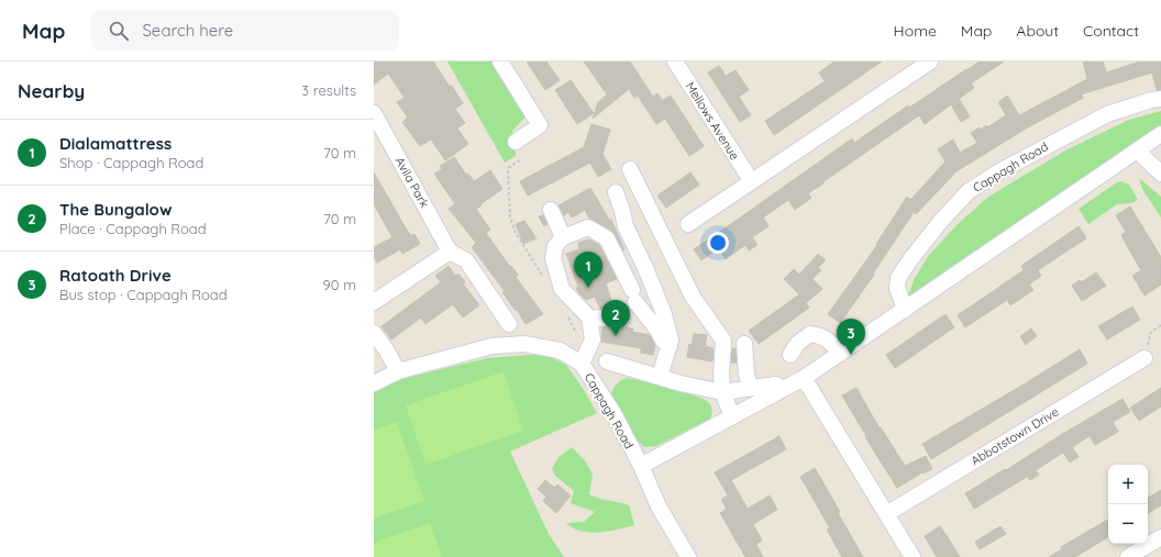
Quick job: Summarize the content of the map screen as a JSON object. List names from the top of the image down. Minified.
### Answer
{"streets":{"street":["Mellows Avenue","Cappagh Road","Avila Park","Abbotstown Drive"]},"page":{"header":"Map","search":"Search here","nav":["Home","Map","About","Contact"],"heading":["Nearby","3 results"],"list":[{"mark":"1","name":"Dialamattress","note":"Shop · Cappagh Road","value":"70 m"},{"mark":"2","name":"The Bungalow","note":"Place · Cappagh Road","value":"70 m"},{"mark":"3","name":"Ratoath Drive","note":"Bus stop · Cappagh Road","value":"90 m"}],"pins":["1","2","3"],"map_buttons":["+","−"]}}
